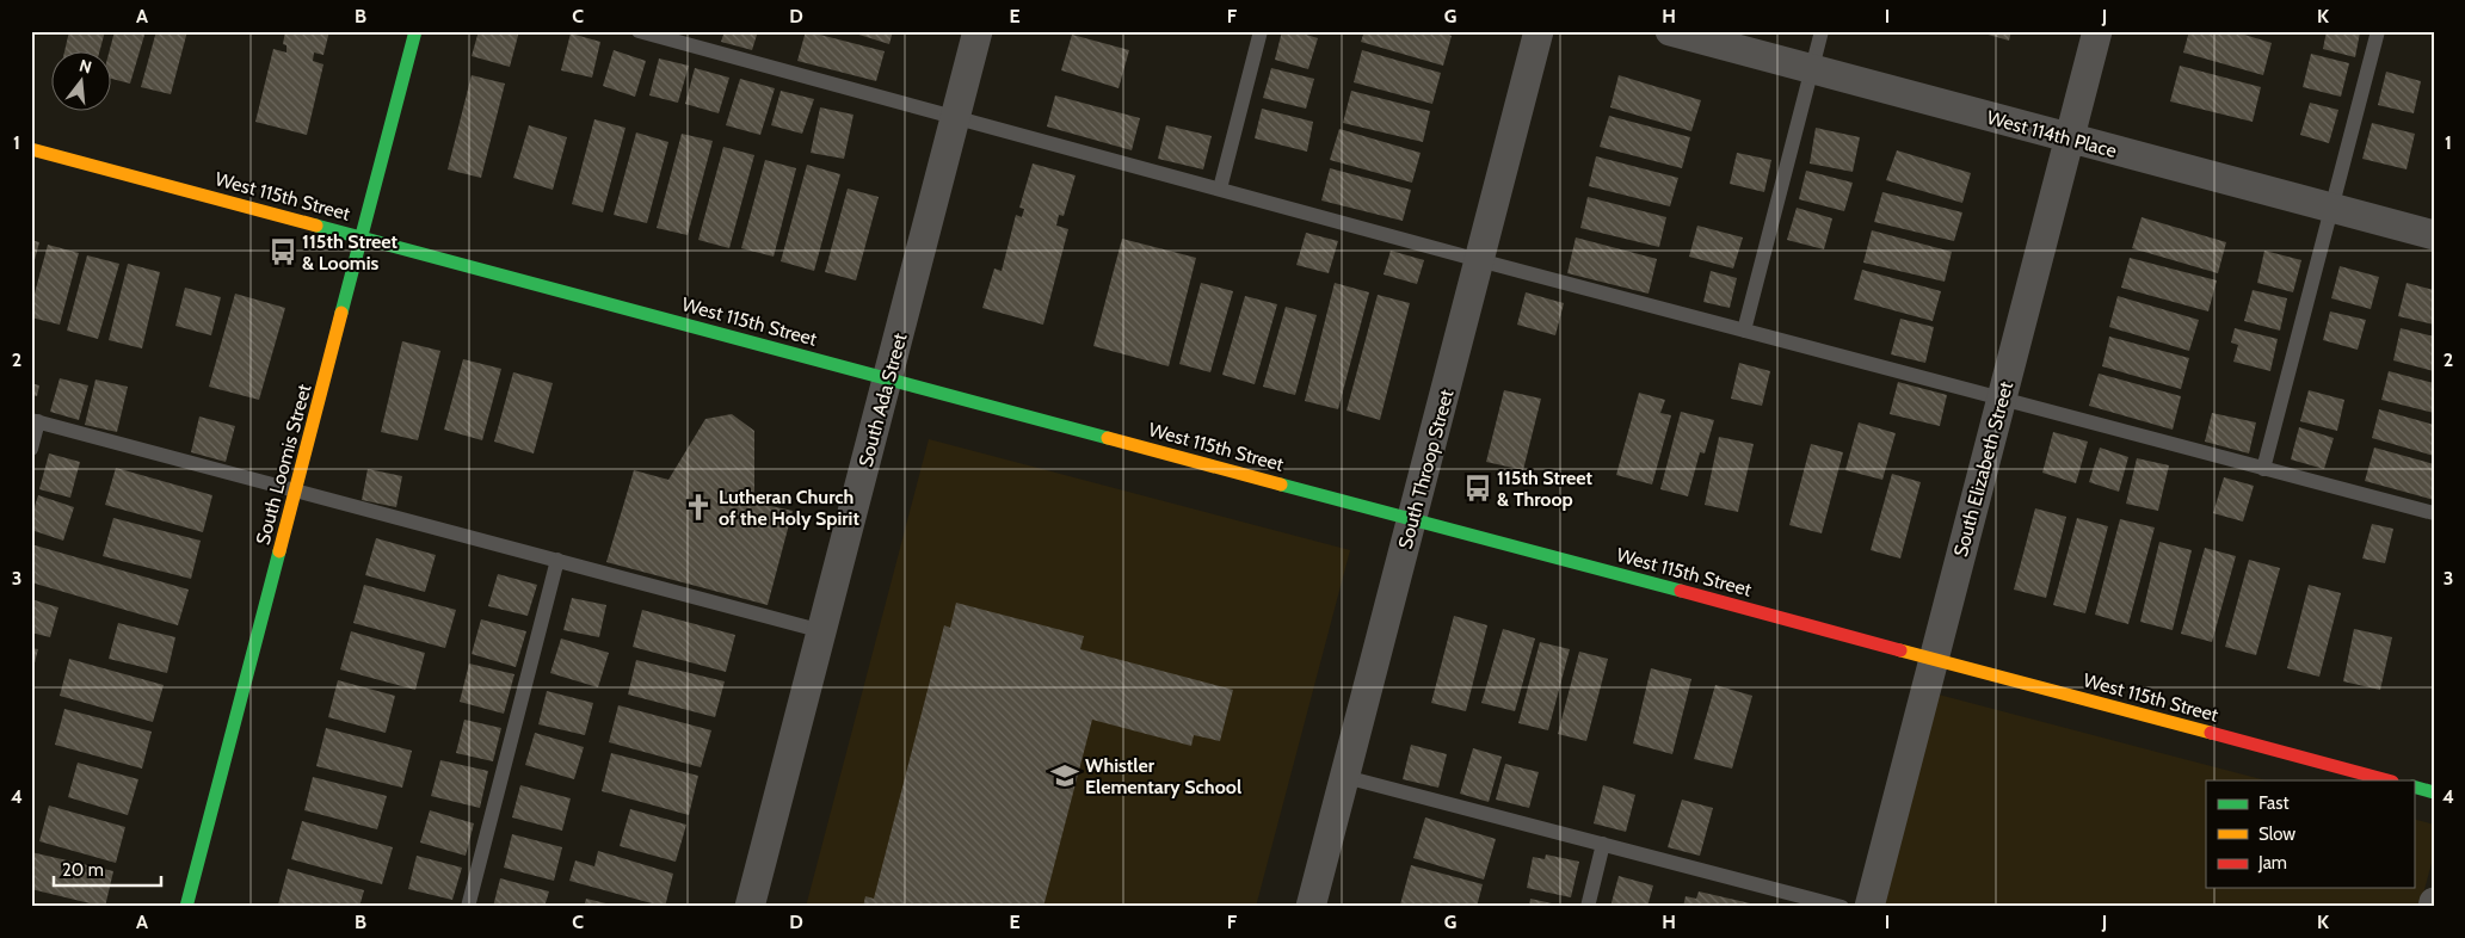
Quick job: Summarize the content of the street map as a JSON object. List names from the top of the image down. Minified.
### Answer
{"streets":{"street":["West 114th Place","West 115th Street","South Ada Street","South Loomis Street","South Throop Street","South Elizabeth Street"]},"crossings":[["West 114th Place","South Elizabeth Street"],["West 115th Street","South Ada Street"],["West 115th Street","South Loomis Street"],["West 115th Street","South Throop Street"],["West 115th Street","South Elizabeth Street"]],"places":{"bus stop":["115th Street & Loomis","115th Street & Throop"],"church":["Lutheran Church of the Holy Spirit"],"school or university":["Whistler Elementary School"]},"legend":["Fast","Slow","Jam"],"scale_bar":"20 m","north":"top","grid":{"columns":["A","B","C","D","E","F","G","H","I","J","K"],"rows":["1","2","3","4"]}}
